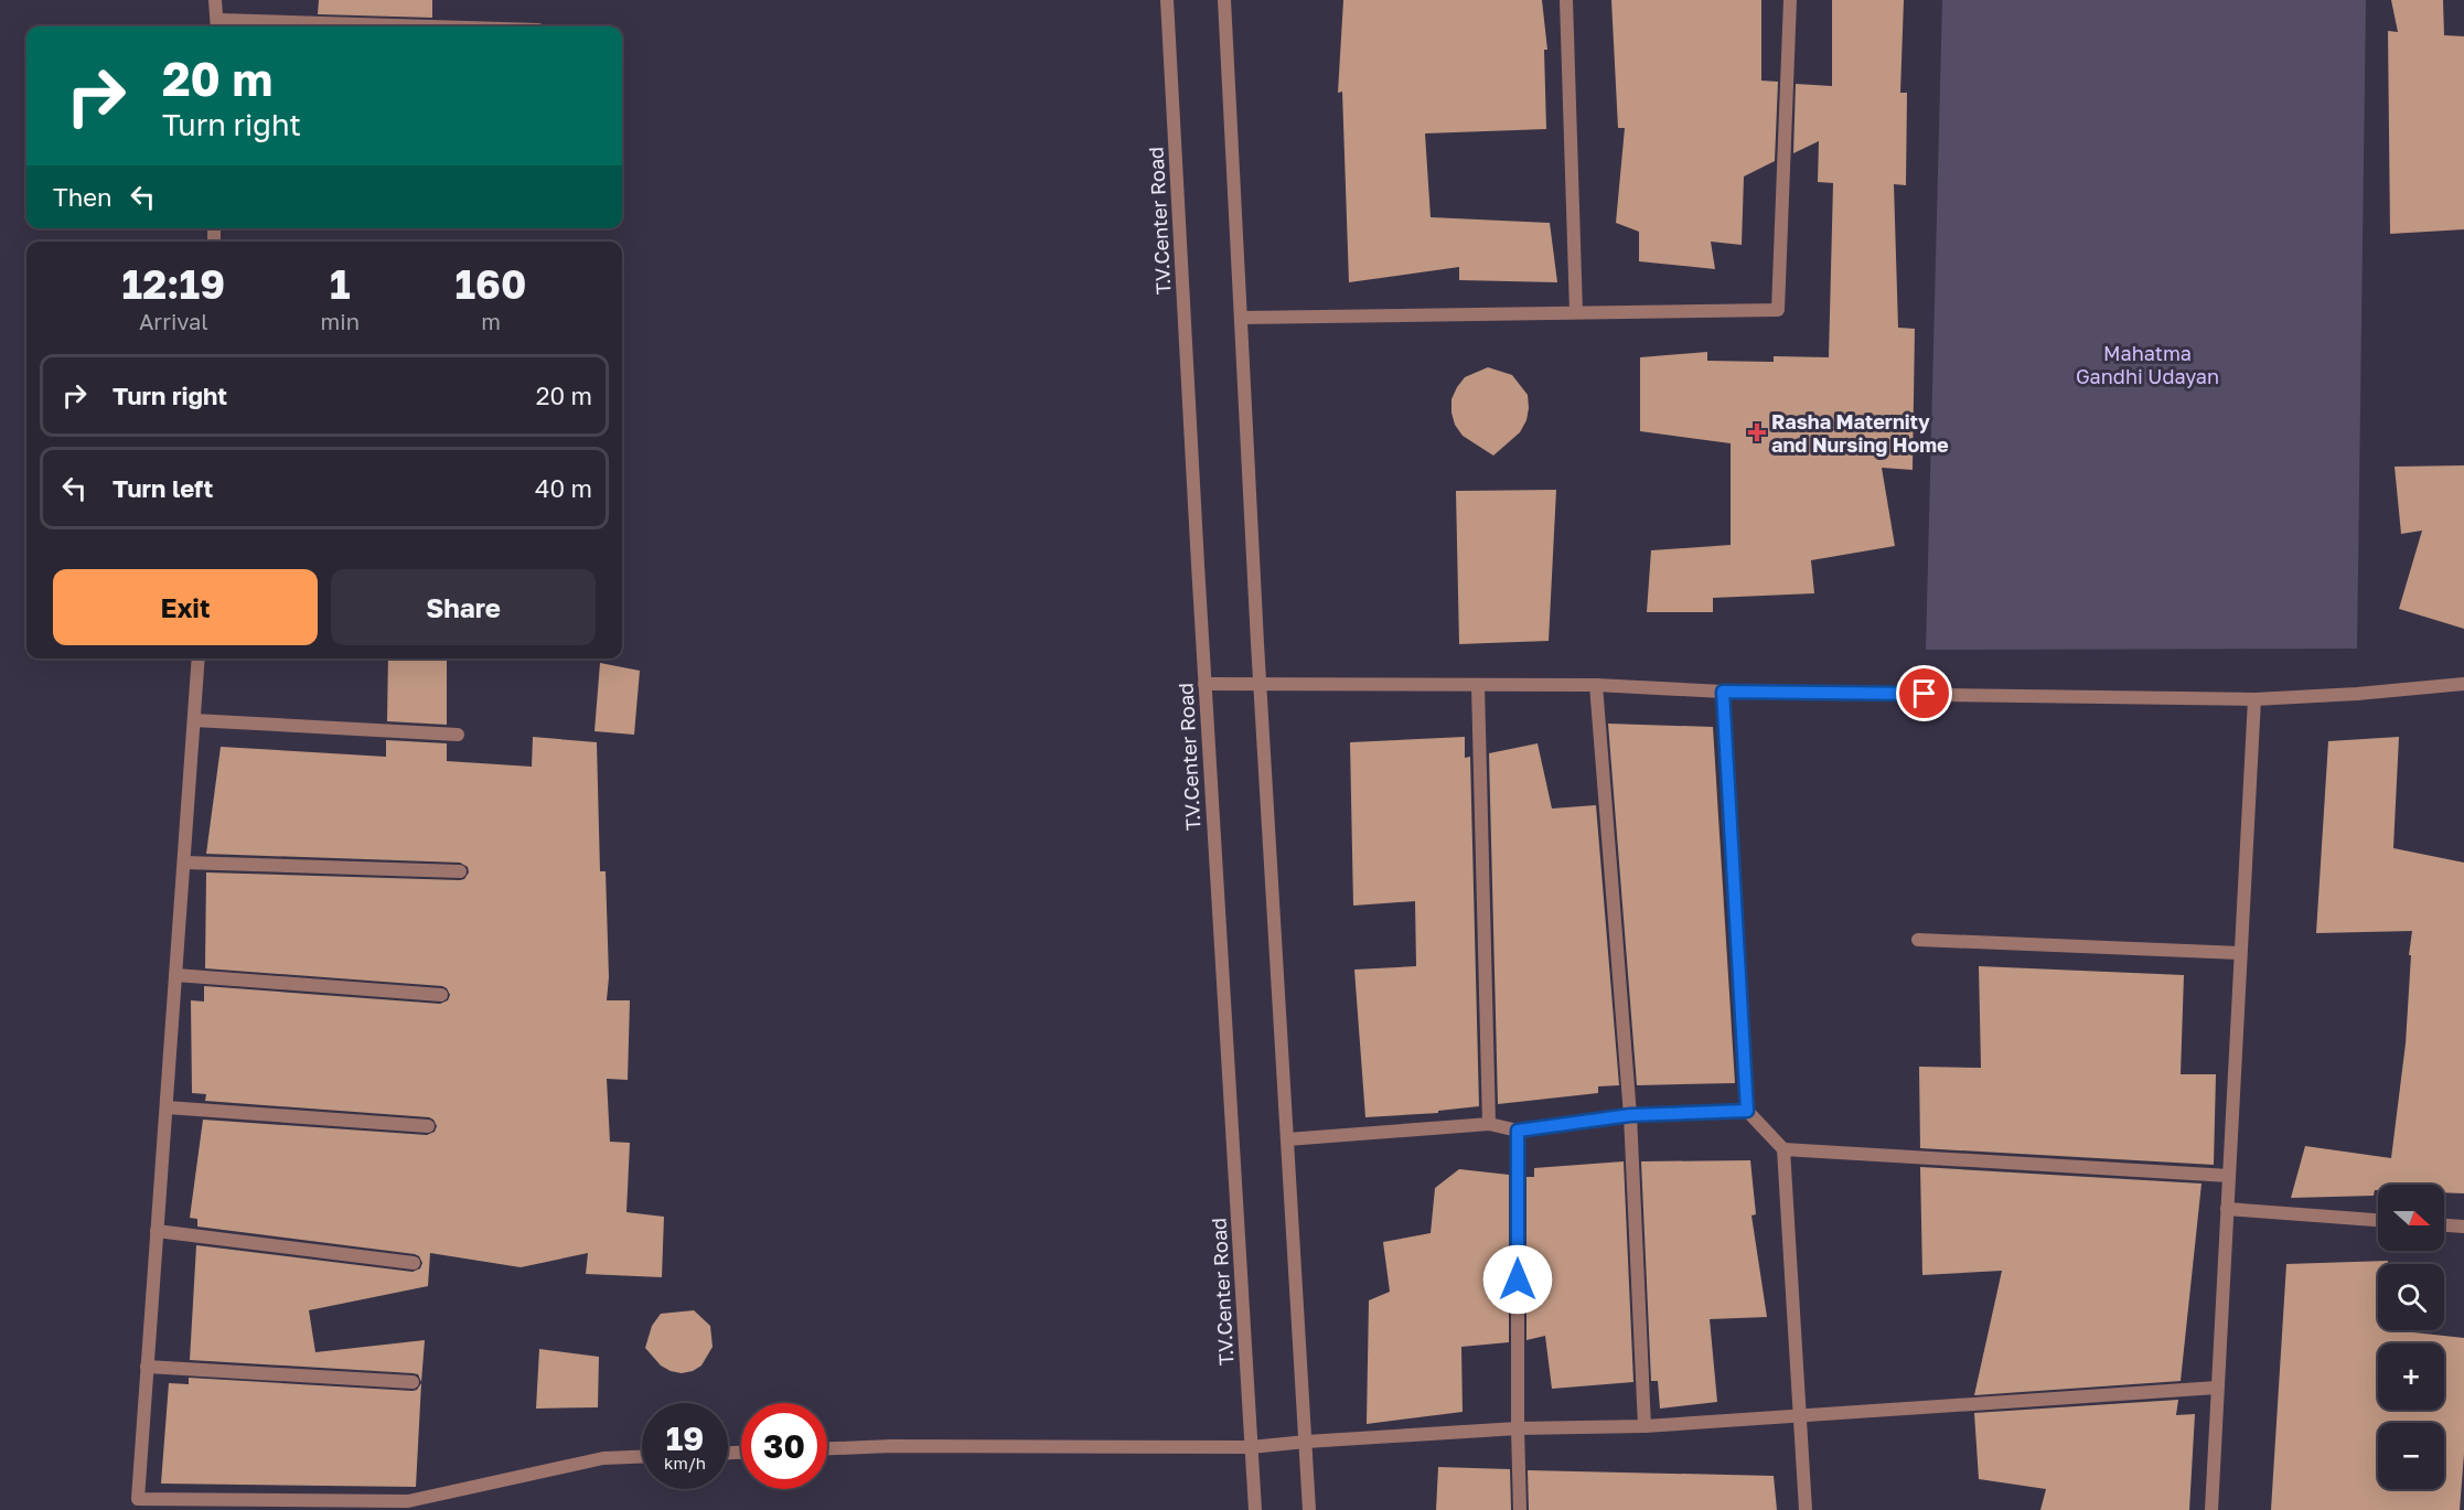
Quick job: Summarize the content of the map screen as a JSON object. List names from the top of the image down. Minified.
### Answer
{"streets":{"street":["T.V.Center Road"]},"parks":["Mahatma Gandhi Udayan"],"places":{"health":["Rasha Maternity and Nursing Home"]},"north":"right","page":{"turn":["20 m","Turn right"],"then":"Then","eta":["12:19","Arrival","1","min","160","m"],"list":[{"name":"Turn right","value":"20 m"},{"name":"Turn left","value":"40 m"}],"buttons":["Exit","Share"],"map_buttons":["+","−"],"speed":"19 km/h","limit":"30"}}
